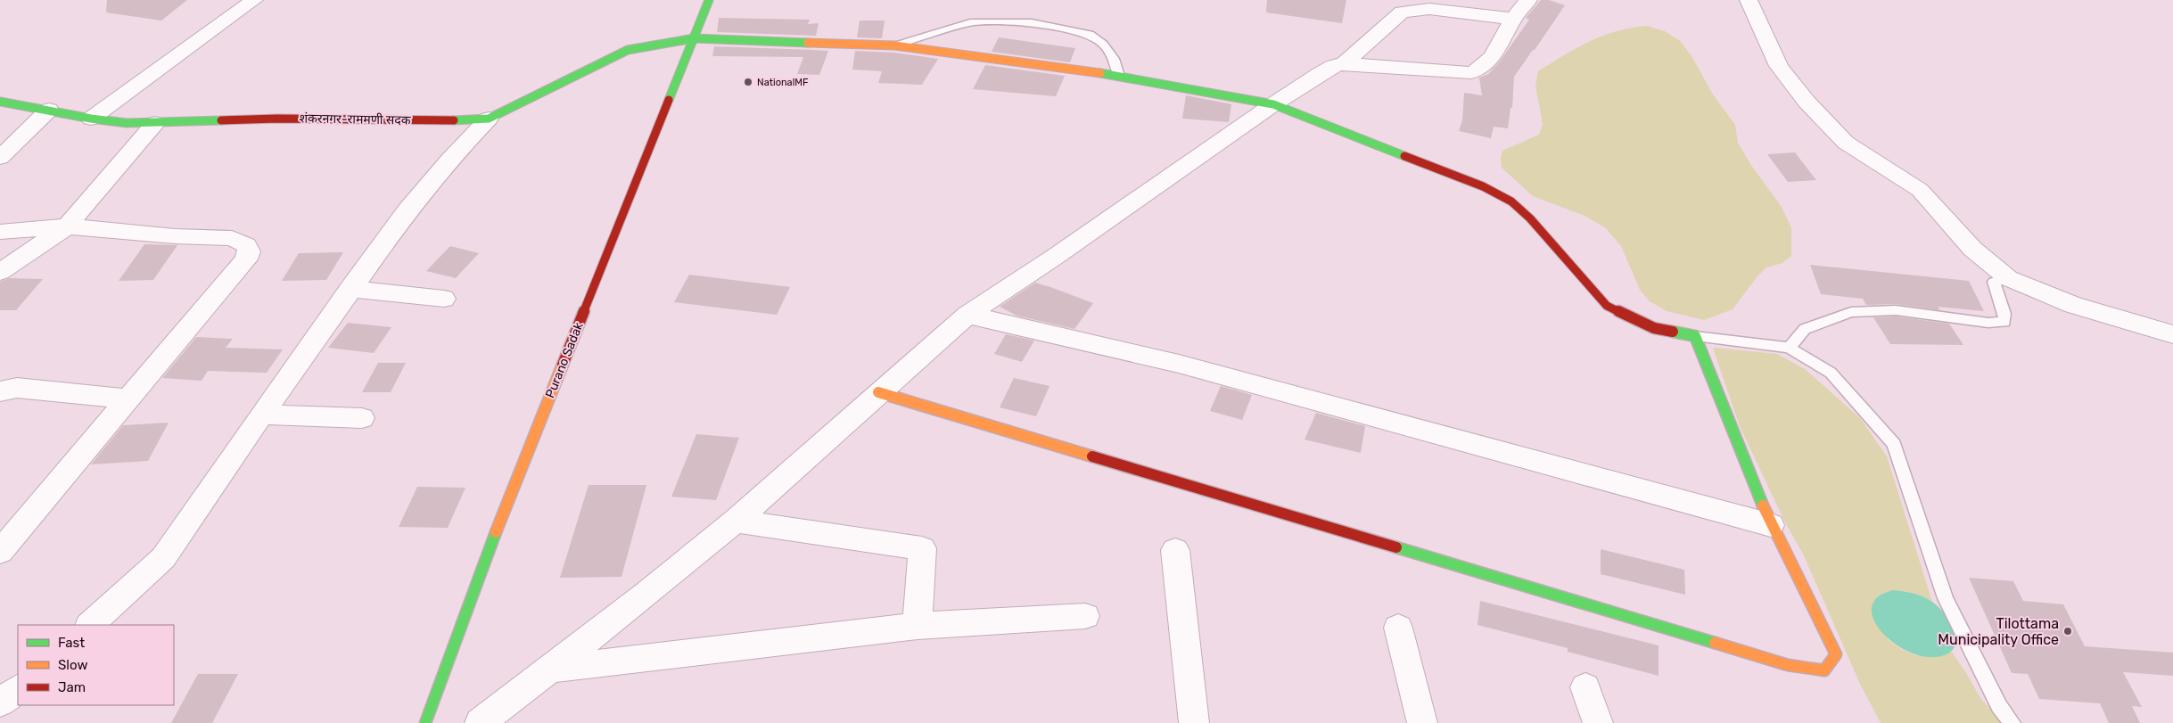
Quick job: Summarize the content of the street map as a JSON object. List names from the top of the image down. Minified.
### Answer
{"streets":{"street":["शंकरनगर-राममणी सदक","Purano Sadak"]},"crossings":[["शंकरनगर-राममणी सदक","Purano Sadak"]],"places":["NationalMF","Tilottama Municipality Office"],"legend":["Fast","Slow","Jam"]}
